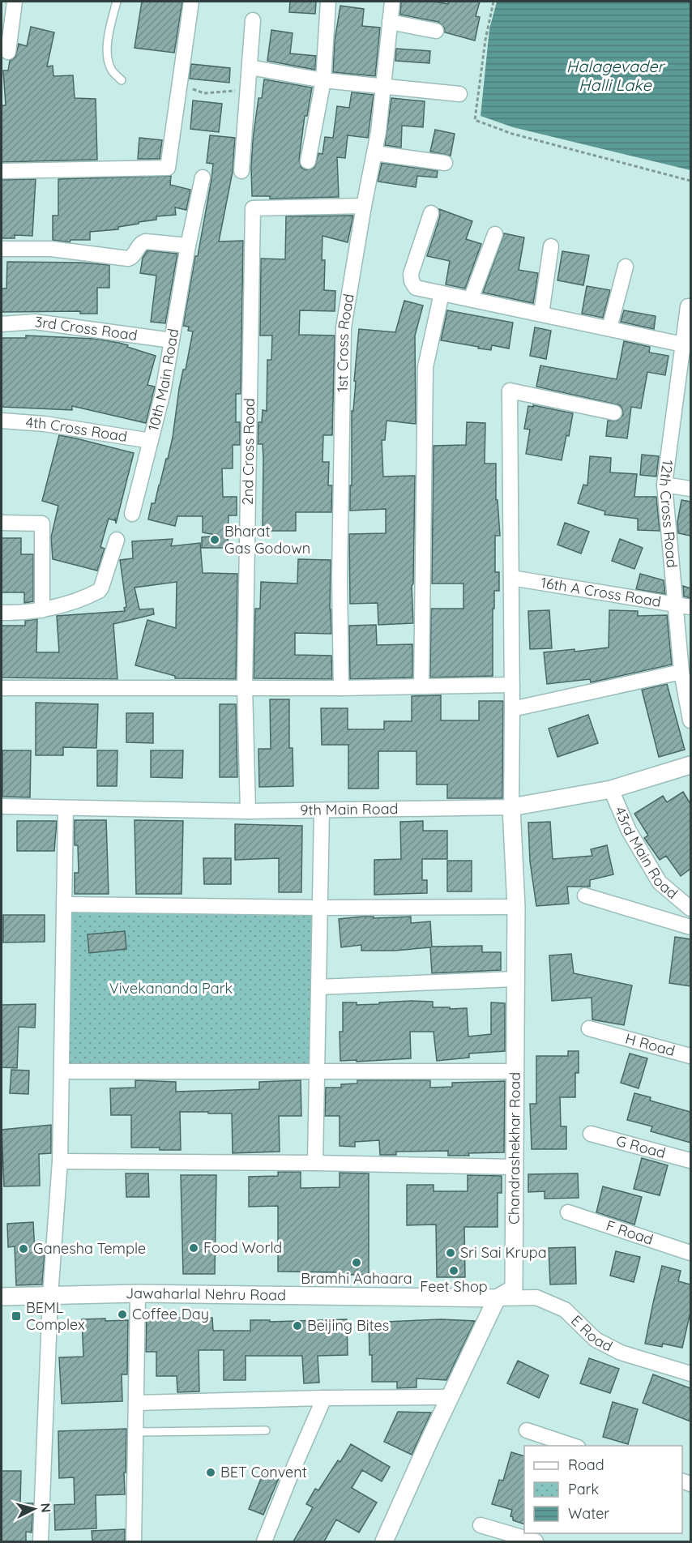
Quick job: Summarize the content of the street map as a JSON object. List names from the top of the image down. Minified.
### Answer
{"streets":{"street":["3rd Cross Road","1st Cross Road","10th Main Road","4th Cross Road","2nd Cross Road","12th Cross Road","16th A Cross Road","9th Main Road","43rd Main Road","H Road","G Road","Chandrashekhar Road","F Road","Jawaharlal Nehru Road","E Road"]},"crossings":[["3rd Cross Road","10th Main Road"],["1st Cross Road","2nd Cross Road"],["10th Main Road","4th Cross Road"],["2nd Cross Road","9th Main Road"],["12th Cross Road","16th A Cross Road"],["9th Main Road","43rd Main Road"],["9th Main Road","Chandrashekhar Road"],["Chandrashekhar Road","Jawaharlal Nehru Road"],["Chandrashekhar Road","E Road"],["Jawaharlal Nehru Road","E Road"]],"water":["Halagevader Halli Lake"],"parks":["Vivekananda Park"],"places":{"other":["Bharat Gas Godown","Food World","Ganesha Temple","Sri Sai Krupa","Bramhi Aahaara","Feet Shop","Coffee Day","Beijing Bites","BET Convent"],"transit":["BEML Complex"]},"legend":["Road","Park","Water"],"north":"right"}
